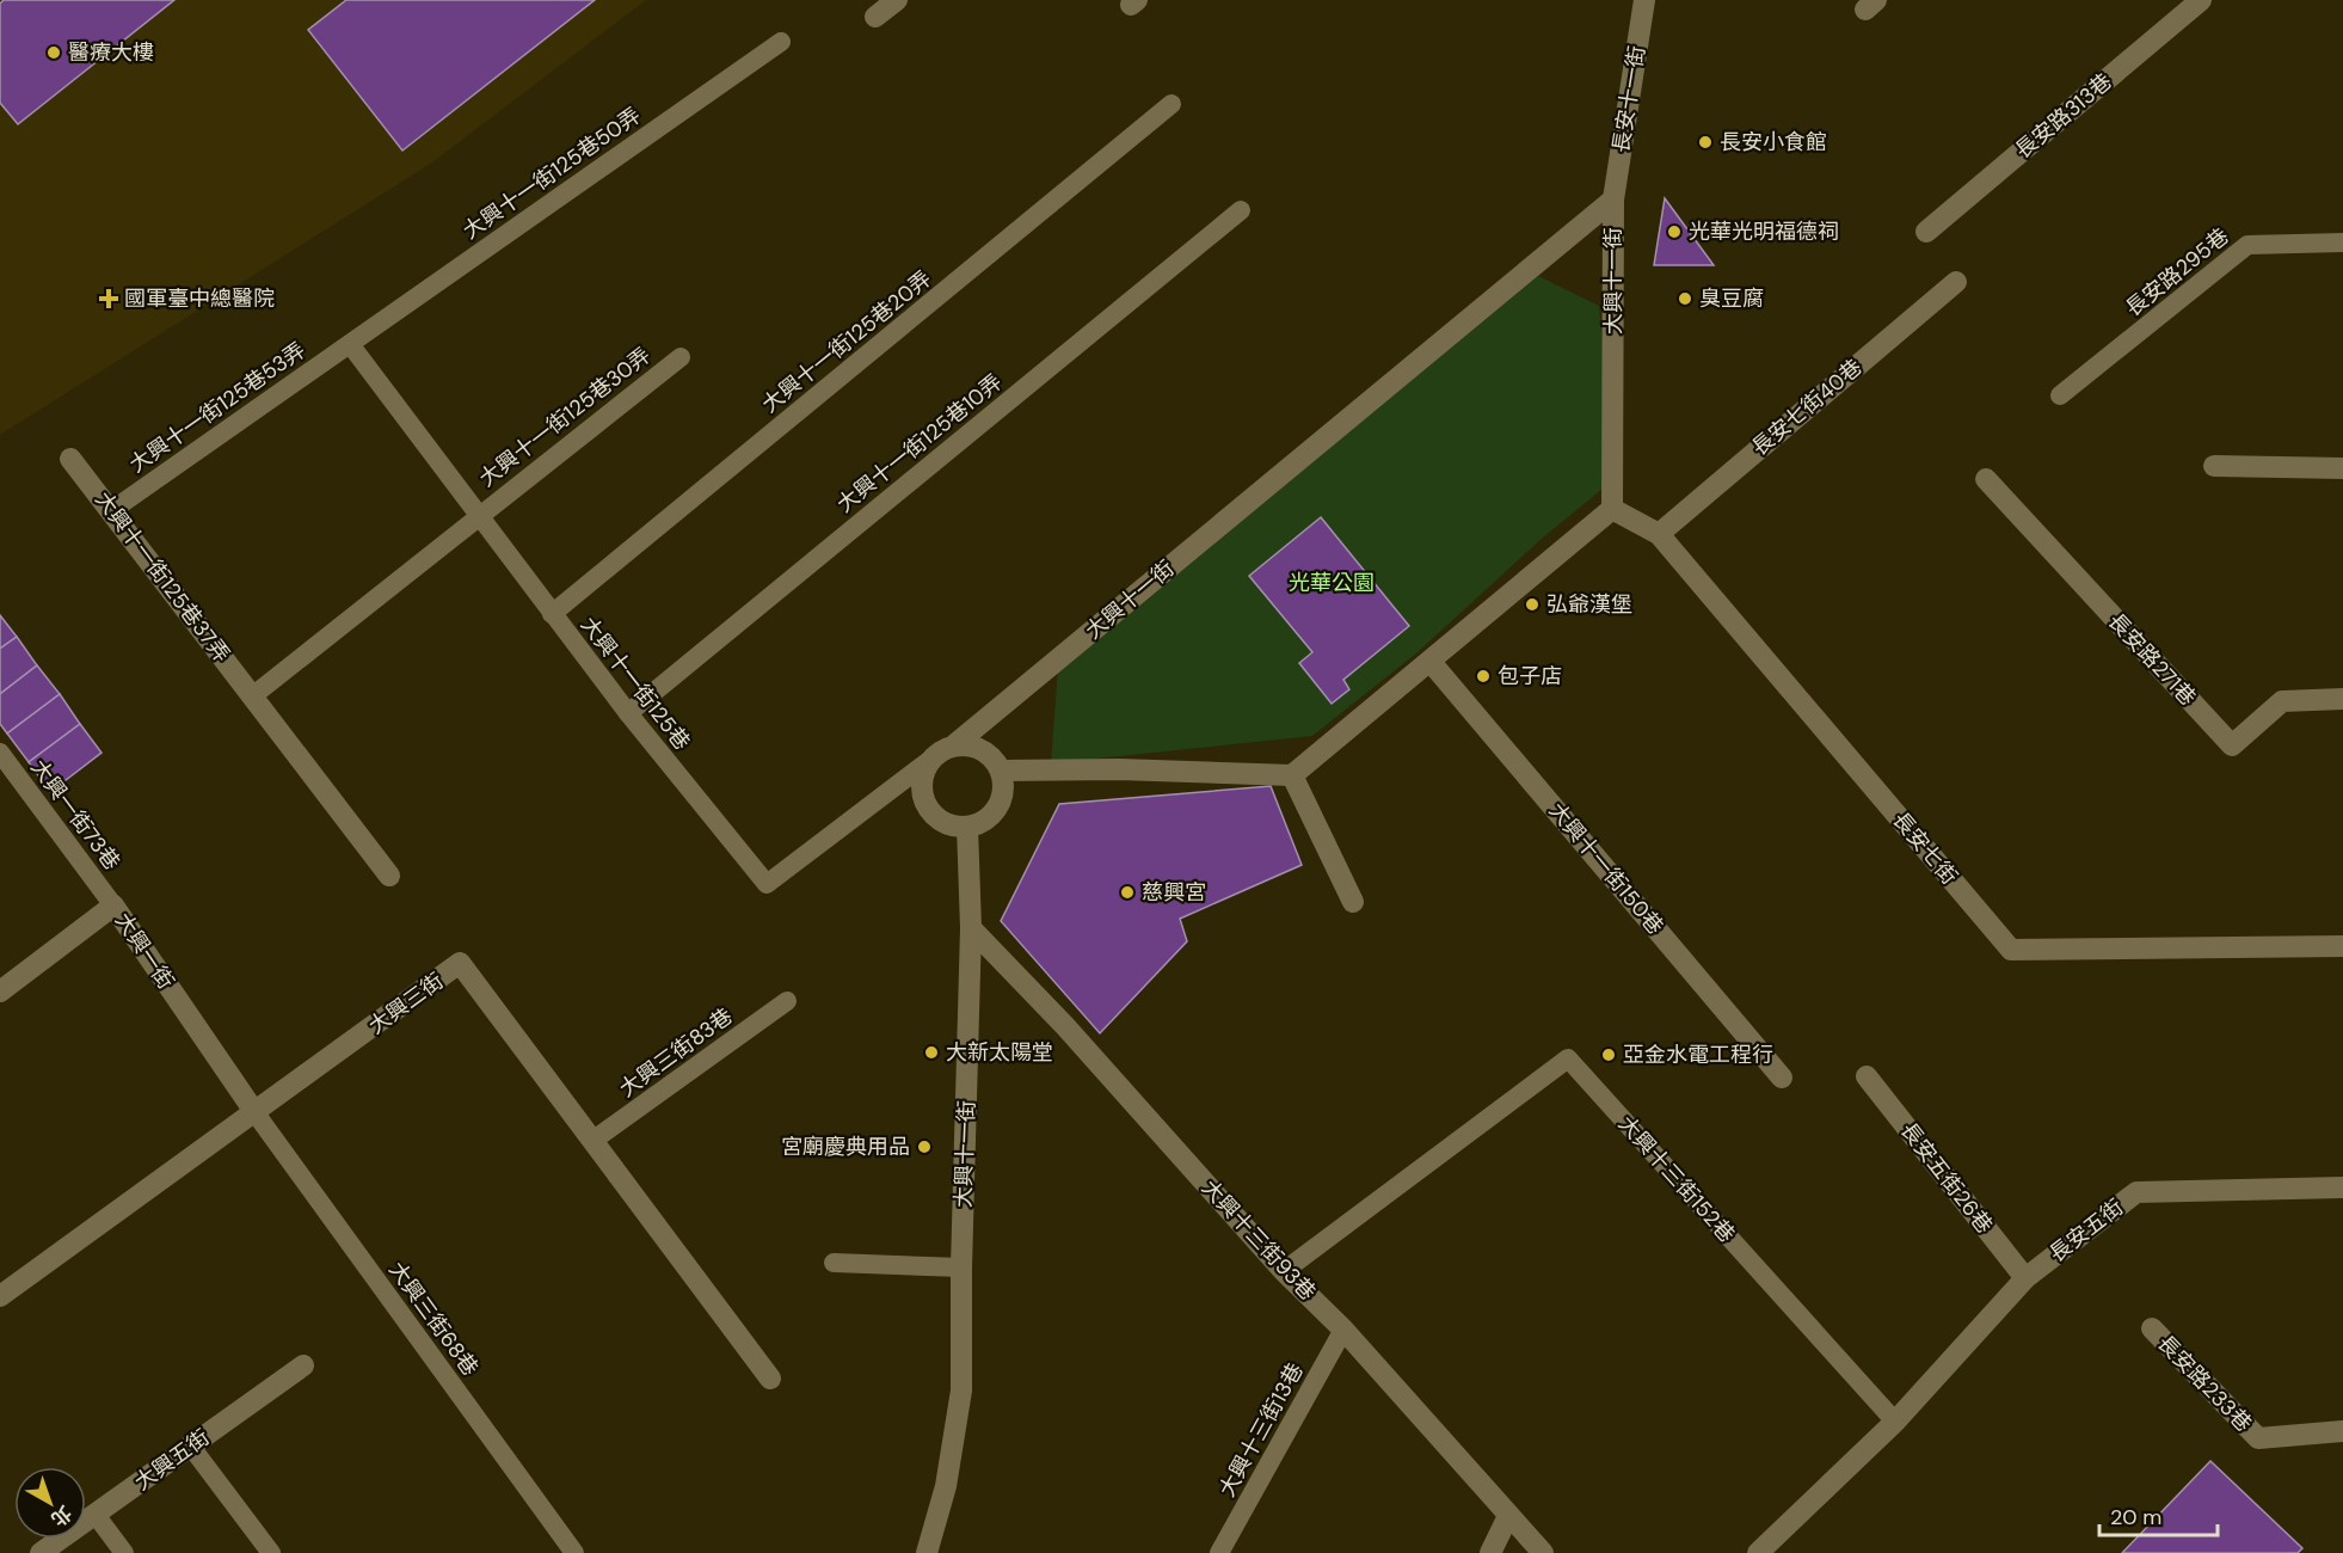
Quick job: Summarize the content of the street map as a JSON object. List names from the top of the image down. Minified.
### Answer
{"streets":{"street":["長安十一街","長安路313巷","大興十一街","長安七街40巷","大興十一街125巷37弄","長安路271巷","長安七街","大興十一街150巷","大興一街","大興三街","長安五街26巷","長安五街","大興十三街93巷","長安路233巷","大興五街"],"lane":["大興十一街125巷50弄","長安路295巷","大興十一街125巷20弄","大興十一街125巷53弄","大興十一街125巷30弄","大興十一街125巷10弄","大興十一街125巷","大興一街73巷","大興三街83巷","大興十三街152巷","大興三街68巷","大興十三街13巷"]},"crossings":[["長安十一街","大興十一街"],["大興十一街125巷50弄","大興十一街125巷53弄"],["大興十一街125巷50弄","大興十一街125巷"],["大興十一街","大興十一街125巷"],["大興十一街","長安七街"],["大興十一街","大興十三街93巷"],["大興十一街125巷20弄","大興十一街125巷"],["大興十一街125巷53弄","大興十一街125巷37弄"],["大興十一街125巷53弄","大興十一街125巷"],["長安七街40巷","長安七街"],["大興十一街125巷30弄","大興十一街125巷"],["大興十一街125巷10弄","大興十一街125巷"],["大興一街73巷","大興一街"],["大興一街","大興三街"],["大興一街","大興三街68巷"],["大興三街","大興三街83巷"],["大興三街","大興三街68巷"],["長安五街26巷","長安五街"],["大興十三街152巷","長安五街"],["大興十三街152巷","大興十三街93巷"],["大興十三街93巷","大興十三街13巷"]],"parks":["光華公園"],"places":{"other":["醫療大樓","長安小食館","光華光明福德祠","臭豆腐","弘爺漢堡","包子店","慈興宮","大新太陽堂","亞金水電工程行","宮廟慶典用品"],"health":["國軍臺中總醫院"]},"scale_bar":"20 m","north":"bottom right"}
